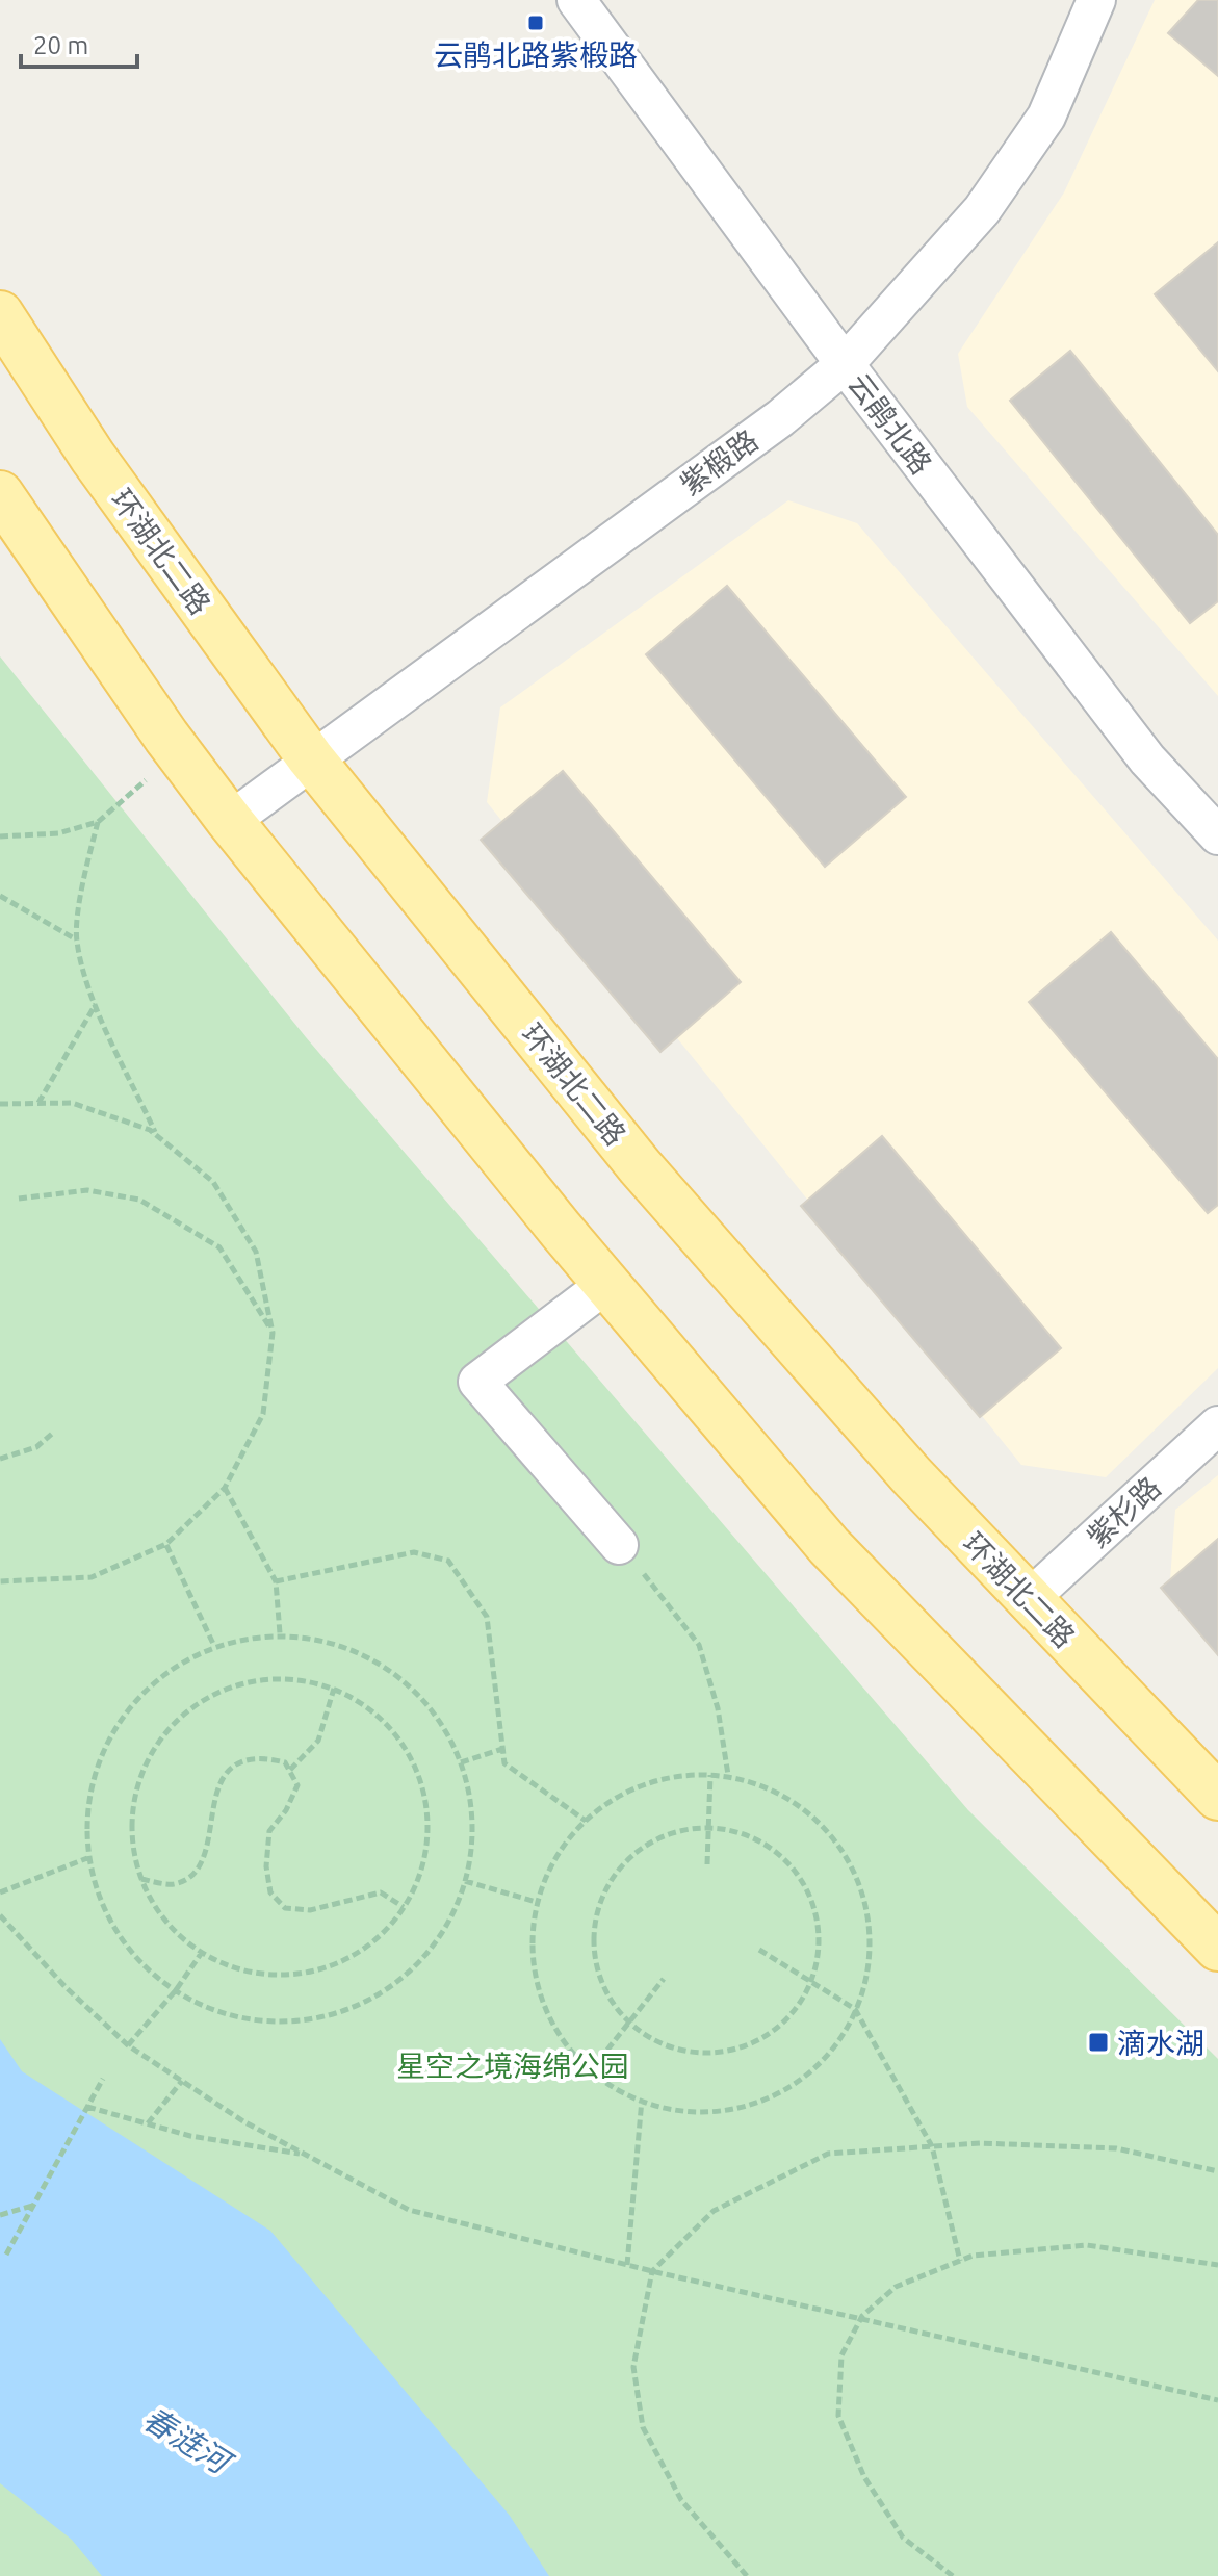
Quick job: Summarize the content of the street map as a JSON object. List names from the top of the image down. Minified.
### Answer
{"streets":{"main road":["环湖北二路"],"street":["云鹃北路","紫椴路","紫杉路"]},"crossings":[["云鹃北路","紫椴路"],["紫椴路","环湖北二路"],["环湖北二路","紫杉路"]],"water":["春涟河"],"parks":["星空之境海绵公园"],"places":{"transit":["云鹃北路紫椴路","滴水湖"]},"scale_bar":"20 m"}
